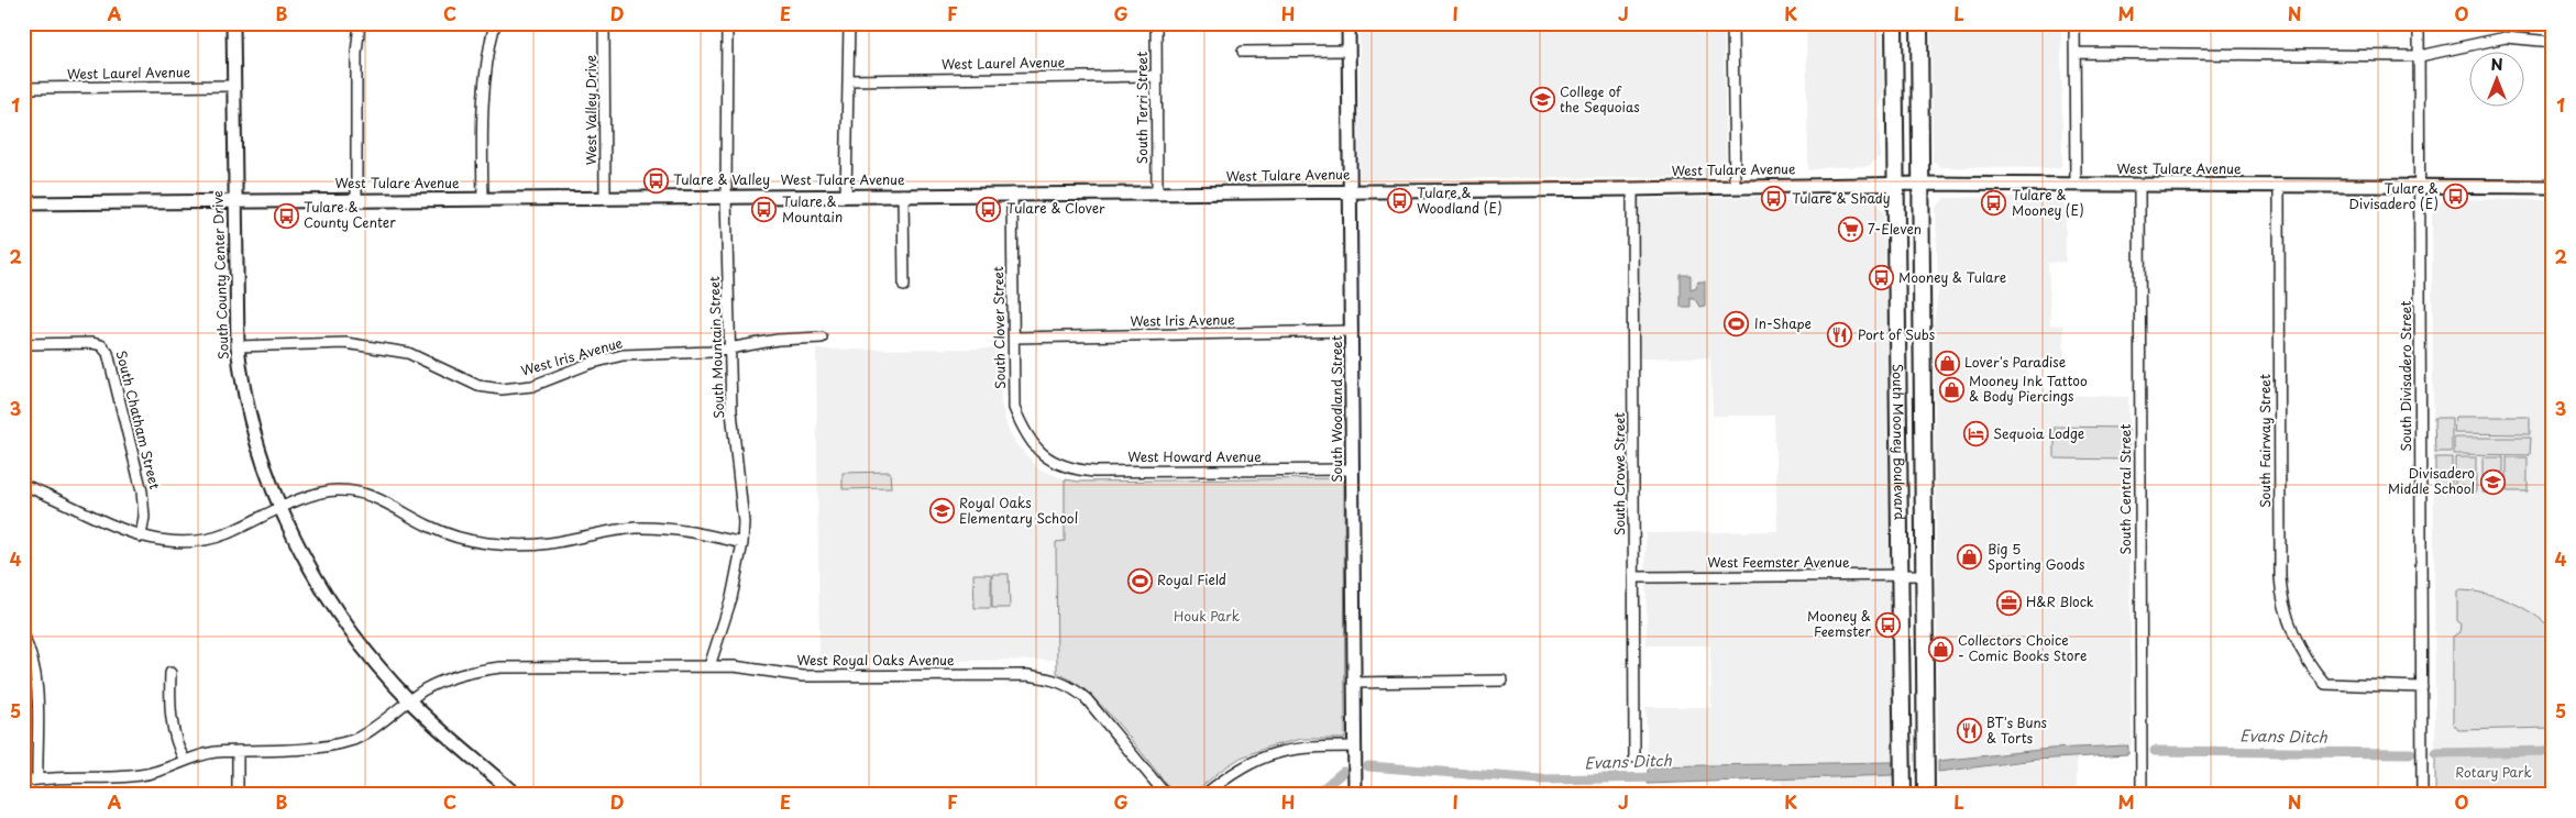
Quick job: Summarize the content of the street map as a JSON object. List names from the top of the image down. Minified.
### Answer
{"streets":{"main road":["South Mooney Boulevard"],"street":["West Laurel Avenue","South Terri Street","West Valley Drive","West Tulare Avenue","South County Center Drive","West Iris Avenue","South Clover Street","South Mountain Street","South Divisadero Street","South Woodland Street","South Chatham Street","South Fairway Street","West Howard Avenue","South Crowe Street","South Central Street","West Feemster Avenue","West Royal Oaks Avenue"]},"crossings":[["West Laurel Avenue","South Terri Street"],["West Laurel Avenue","South County Center Drive"],["South Terri Street","West Tulare Avenue"],["West Valley Drive","West Tulare Avenue"],["West Tulare Avenue","South County Center Drive"],["West Tulare Avenue","South Clover Street"],["West Tulare Avenue","South Mountain Street"],["West Tulare Avenue","South Divisadero Street"],["West Tulare Avenue","South Woodland Street"],["West Tulare Avenue","South Fairway Street"],["West Tulare Avenue","South Mooney Boulevard"],["West Tulare Avenue","South Crowe Street"],["West Tulare Avenue","South Central Street"],["South County Center Drive","West Iris Avenue"],["South County Center Drive","West Royal Oaks Avenue"],["West Iris Avenue","South Clover Street"],["West Iris Avenue","South Mountain Street"],["West Iris Avenue","South Woodland Street"],["South Clover Street","West Howard Avenue"],["South Mountain Street","West Royal Oaks Avenue"],["South Divisadero Street","South Fairway Street"],["South Woodland Street","West Howard Avenue"],["South Mooney Boulevard","West Feemster Avenue"],["South Crowe Street","West Feemster Avenue"]],"water":["Evans Ditch"],"parks":["Houk Park","Rotary Park"],"places":{"school or university":["College of the Sequoias","Divisadero Middle School","Royal Oaks Elementary School"],"bus stop":["Tulare & Valley","Tulare & Divisadero (E)","Tulare & Shady","Tulare & Woodland (E)","Tulare & Mooney (E)","Tulare & Clover","Tulare & Mountain","Tulare & County Center","Mooney & Tulare","Mooney & Feemster"],"supermarket":["7-Eleven"],"sports":["In-Shape","Royal Field"],"restaurant":["Port of Subs","BT's Buns & Torts"],"shop":["Lover's Paradise","Mooney Ink Tattoo & Body Piercings","Big 5 Sporting Goods","Collectors Choice - Comic Books Store"],"hotel":["Sequoia Lodge"],"office":["H&R Block"]},"north":"top","grid":{"columns":["A","B","C","D","E","F","G","H","I","J","K","L","M","N","O"],"rows":["1","2","3","4","5"]}}
